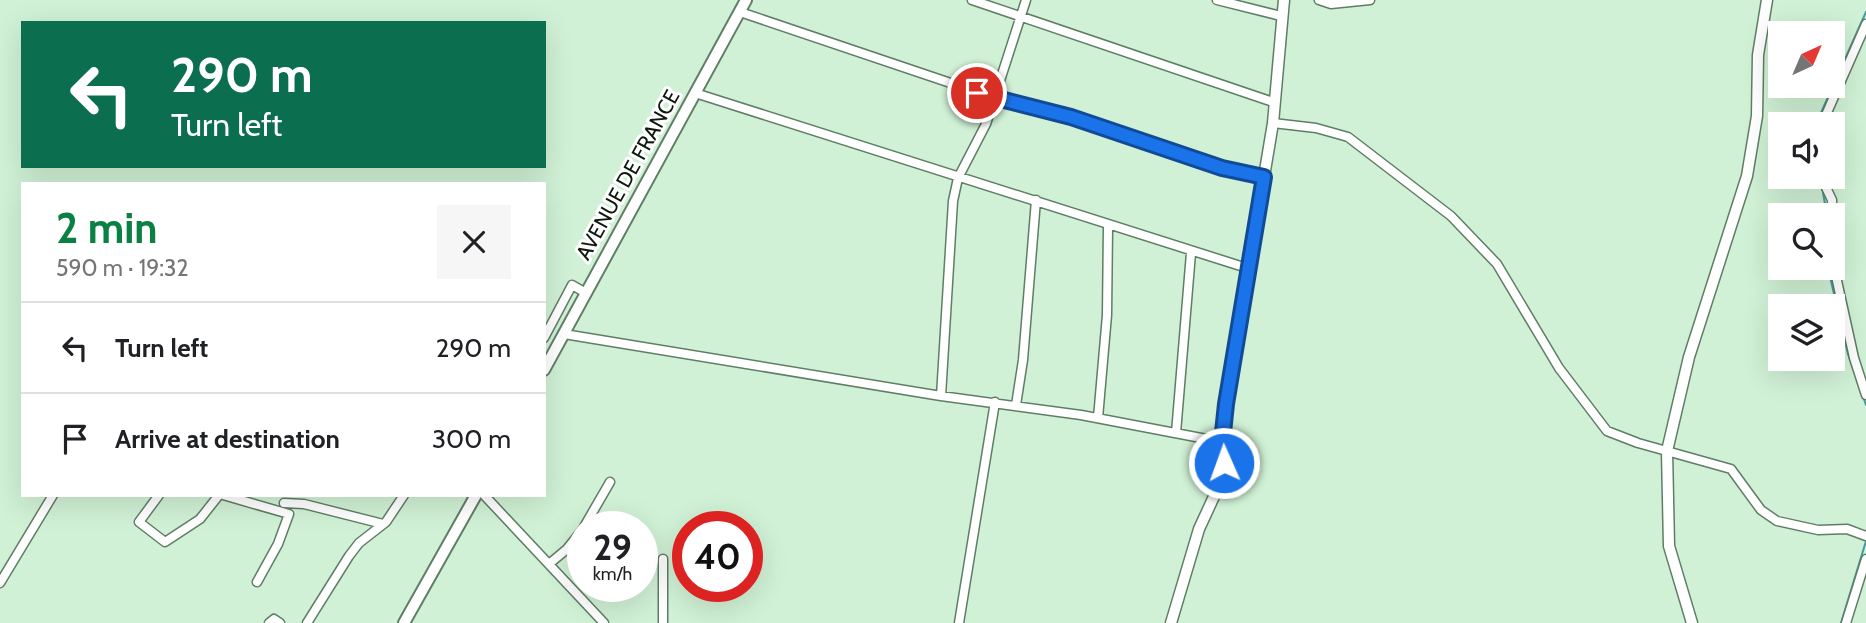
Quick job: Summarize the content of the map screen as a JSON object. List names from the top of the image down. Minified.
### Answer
{"streets":{"main road":["AVENUE DE FRANCE"]},"north":"top right","page":{"turn":["290 m","Turn left"],"heading":["2 min","590 m · 19:32"],"list":[{"name":"Turn left","value":"290 m"},{"name":"Arrive at destination","value":"300 m"}],"speed":"29 km/h","limit":"40"}}
